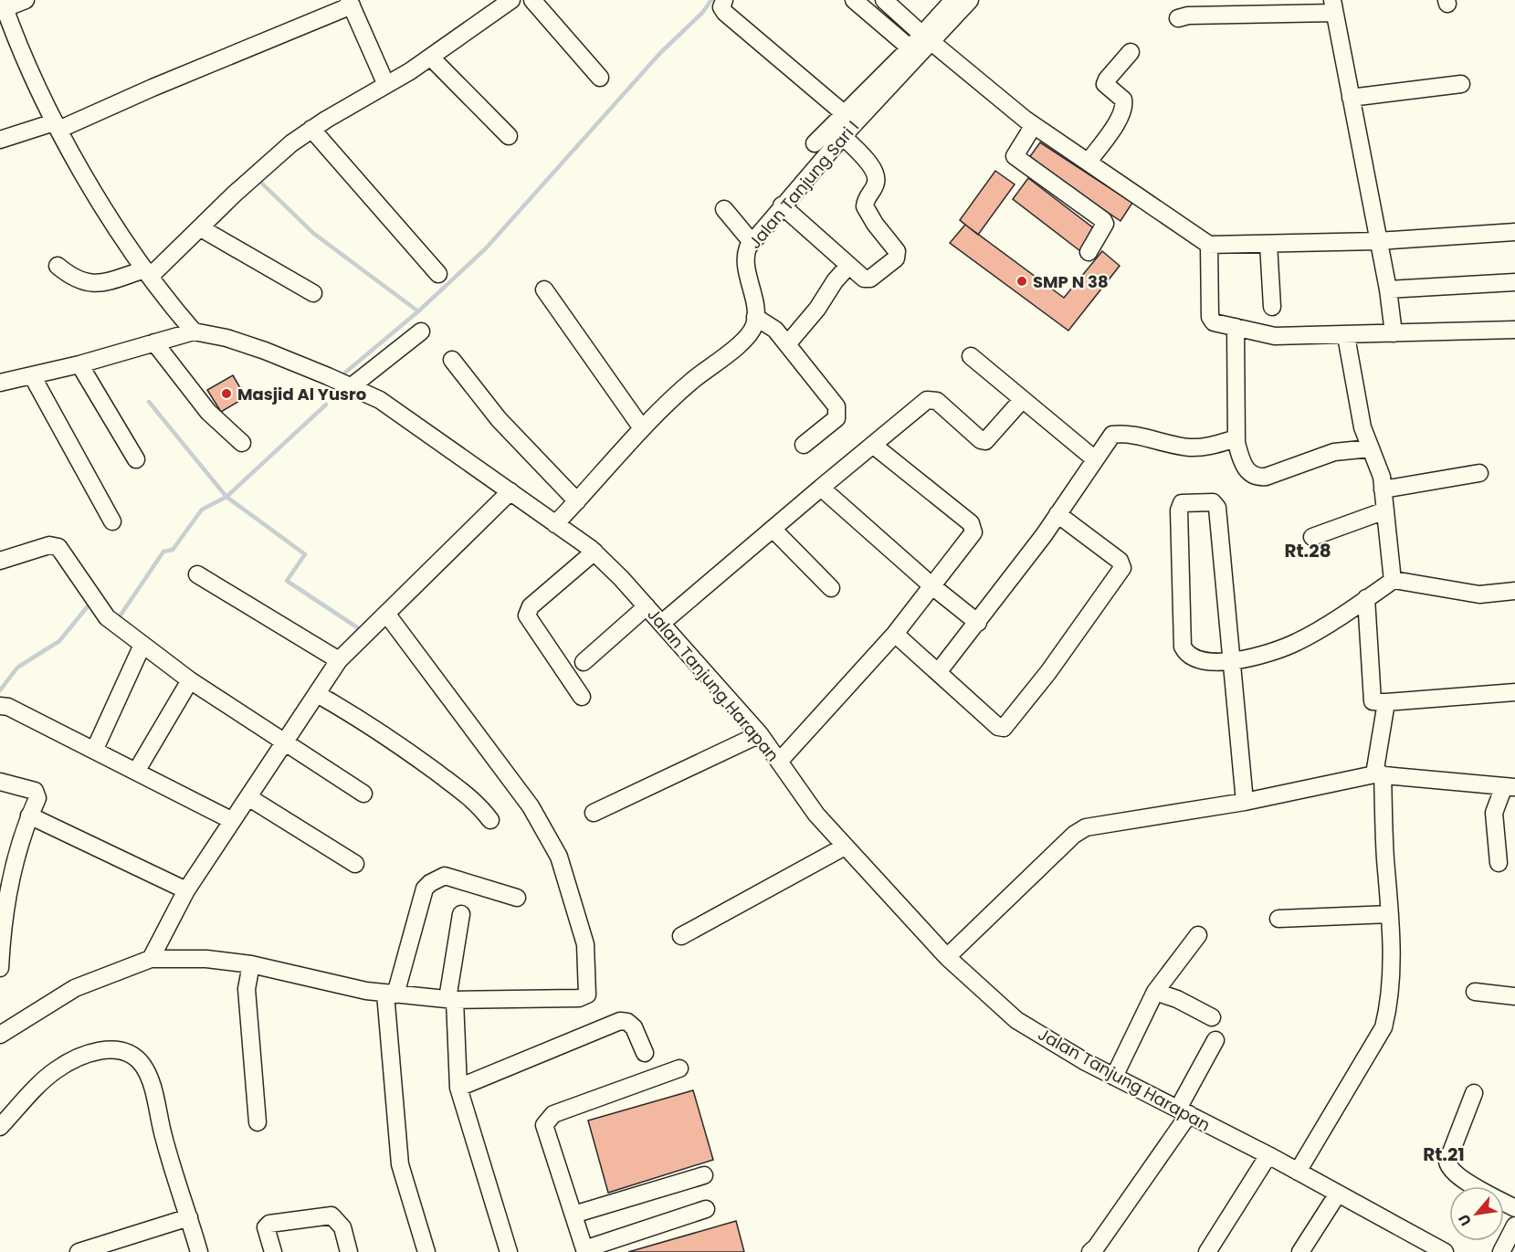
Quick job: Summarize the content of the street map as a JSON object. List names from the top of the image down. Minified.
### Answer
{"streets":{"street":["Jalan Tanjung Sari I","Jalan Tanjung Harapan"]},"districts":["Rt.28","Rt.21"],"places":["SMP N 38","Masjid Al Yusro"],"north":"bottom left"}
